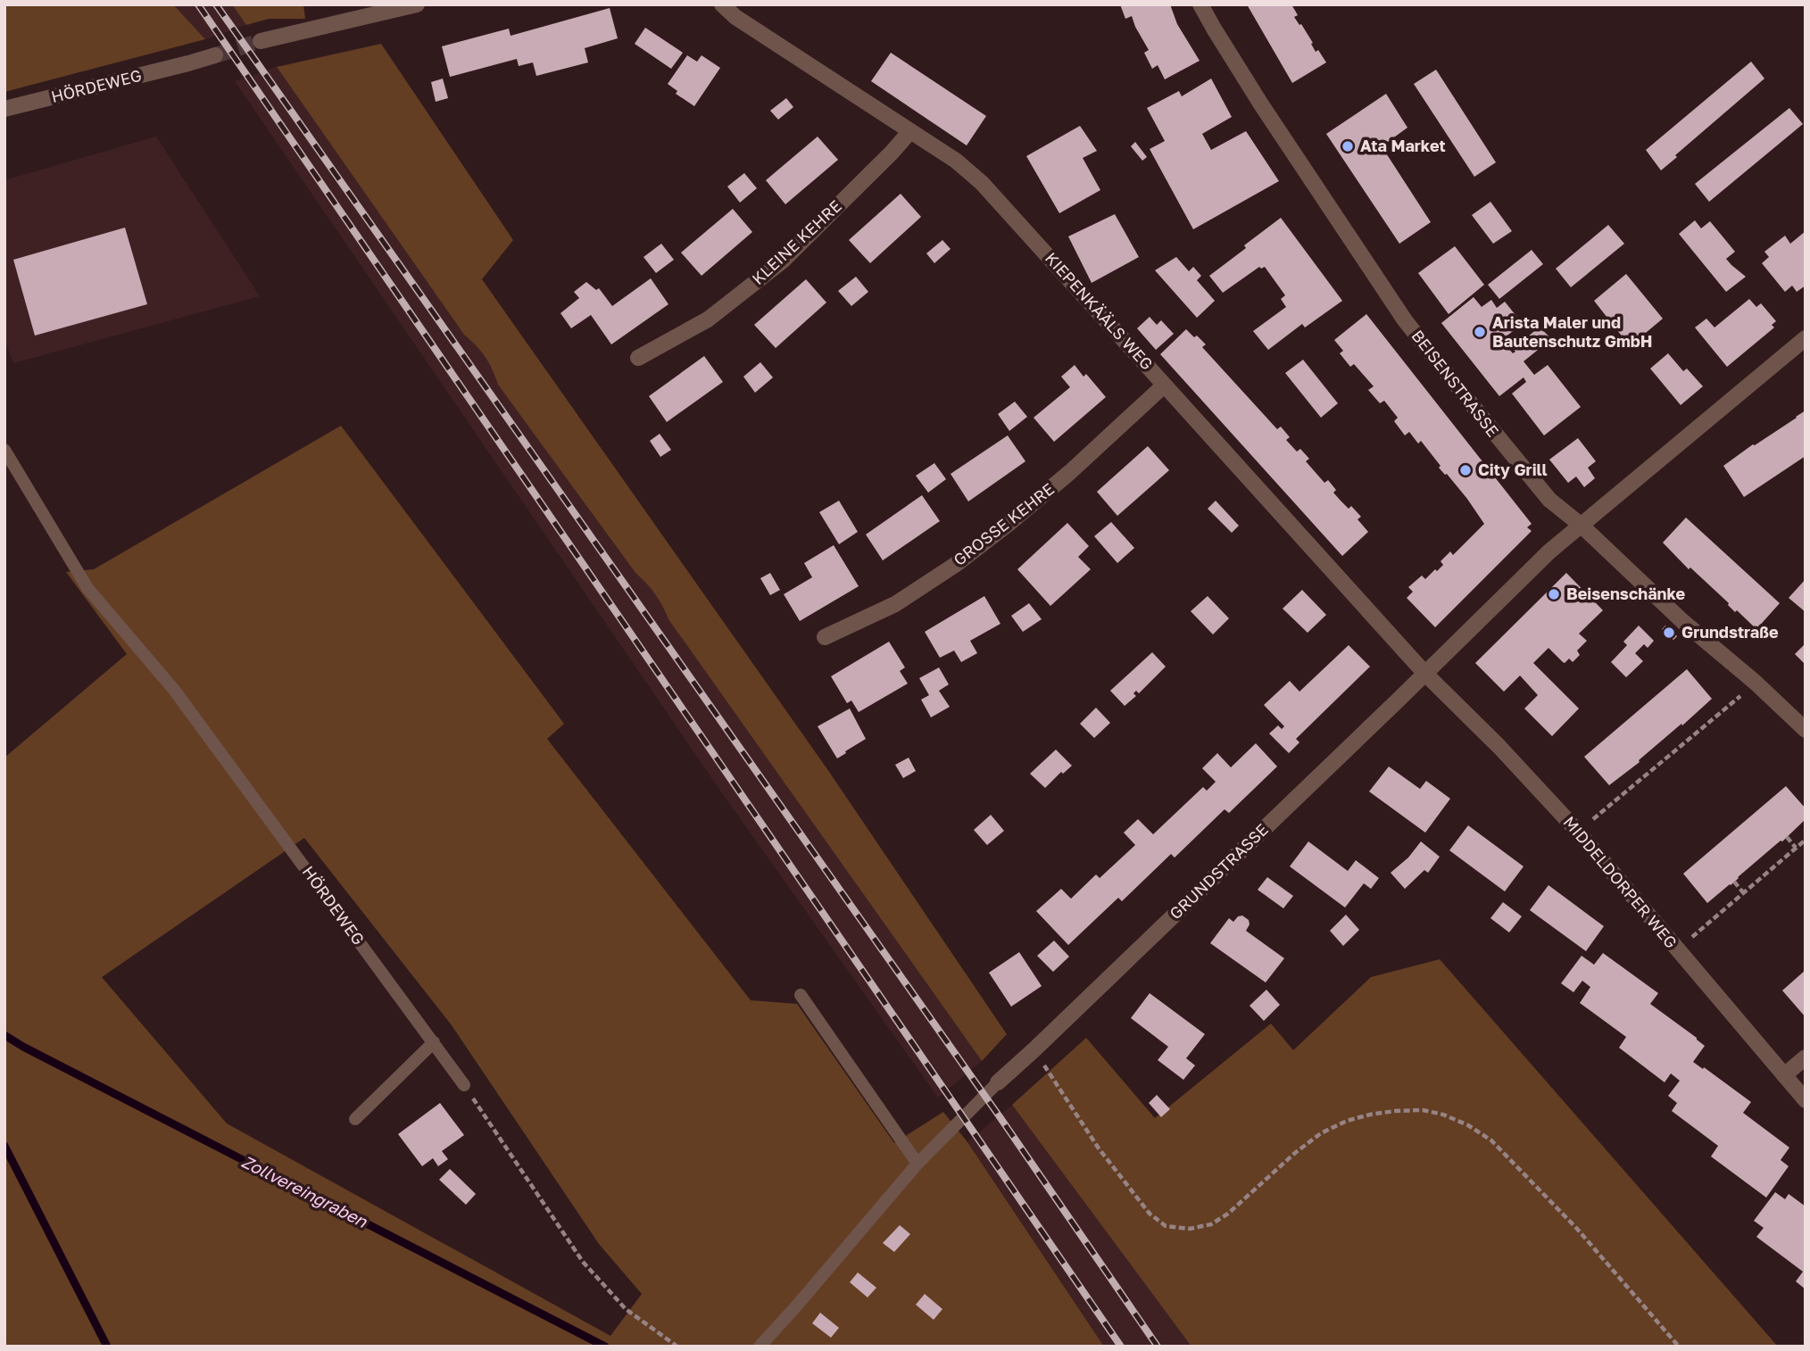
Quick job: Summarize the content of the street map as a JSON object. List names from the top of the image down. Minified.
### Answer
{"streets":{"street":["HÖRDEWEG","KLEINE KEHRE","KIEPENKÄÄLS WEG","BEISENSTRASSE","GROSSE KEHRE","GRUNDSTRASSE","MIDDELDORPER WEG"]},"crossings":[["KLEINE KEHRE","KIEPENKÄÄLS WEG"],["KIEPENKÄÄLS WEG","GROSSE KEHRE"],["KIEPENKÄÄLS WEG","GRUNDSTRASSE"],["KIEPENKÄÄLS WEG","MIDDELDORPER WEG"],["BEISENSTRASSE","GRUNDSTRASSE"],["GRUNDSTRASSE","MIDDELDORPER WEG"]],"water":["Zollvereingraben"],"places":["Ata Market","Arista Maler und Bautenschutz GmbH","City Grill","Beisenschänke","Grundstraße"]}
